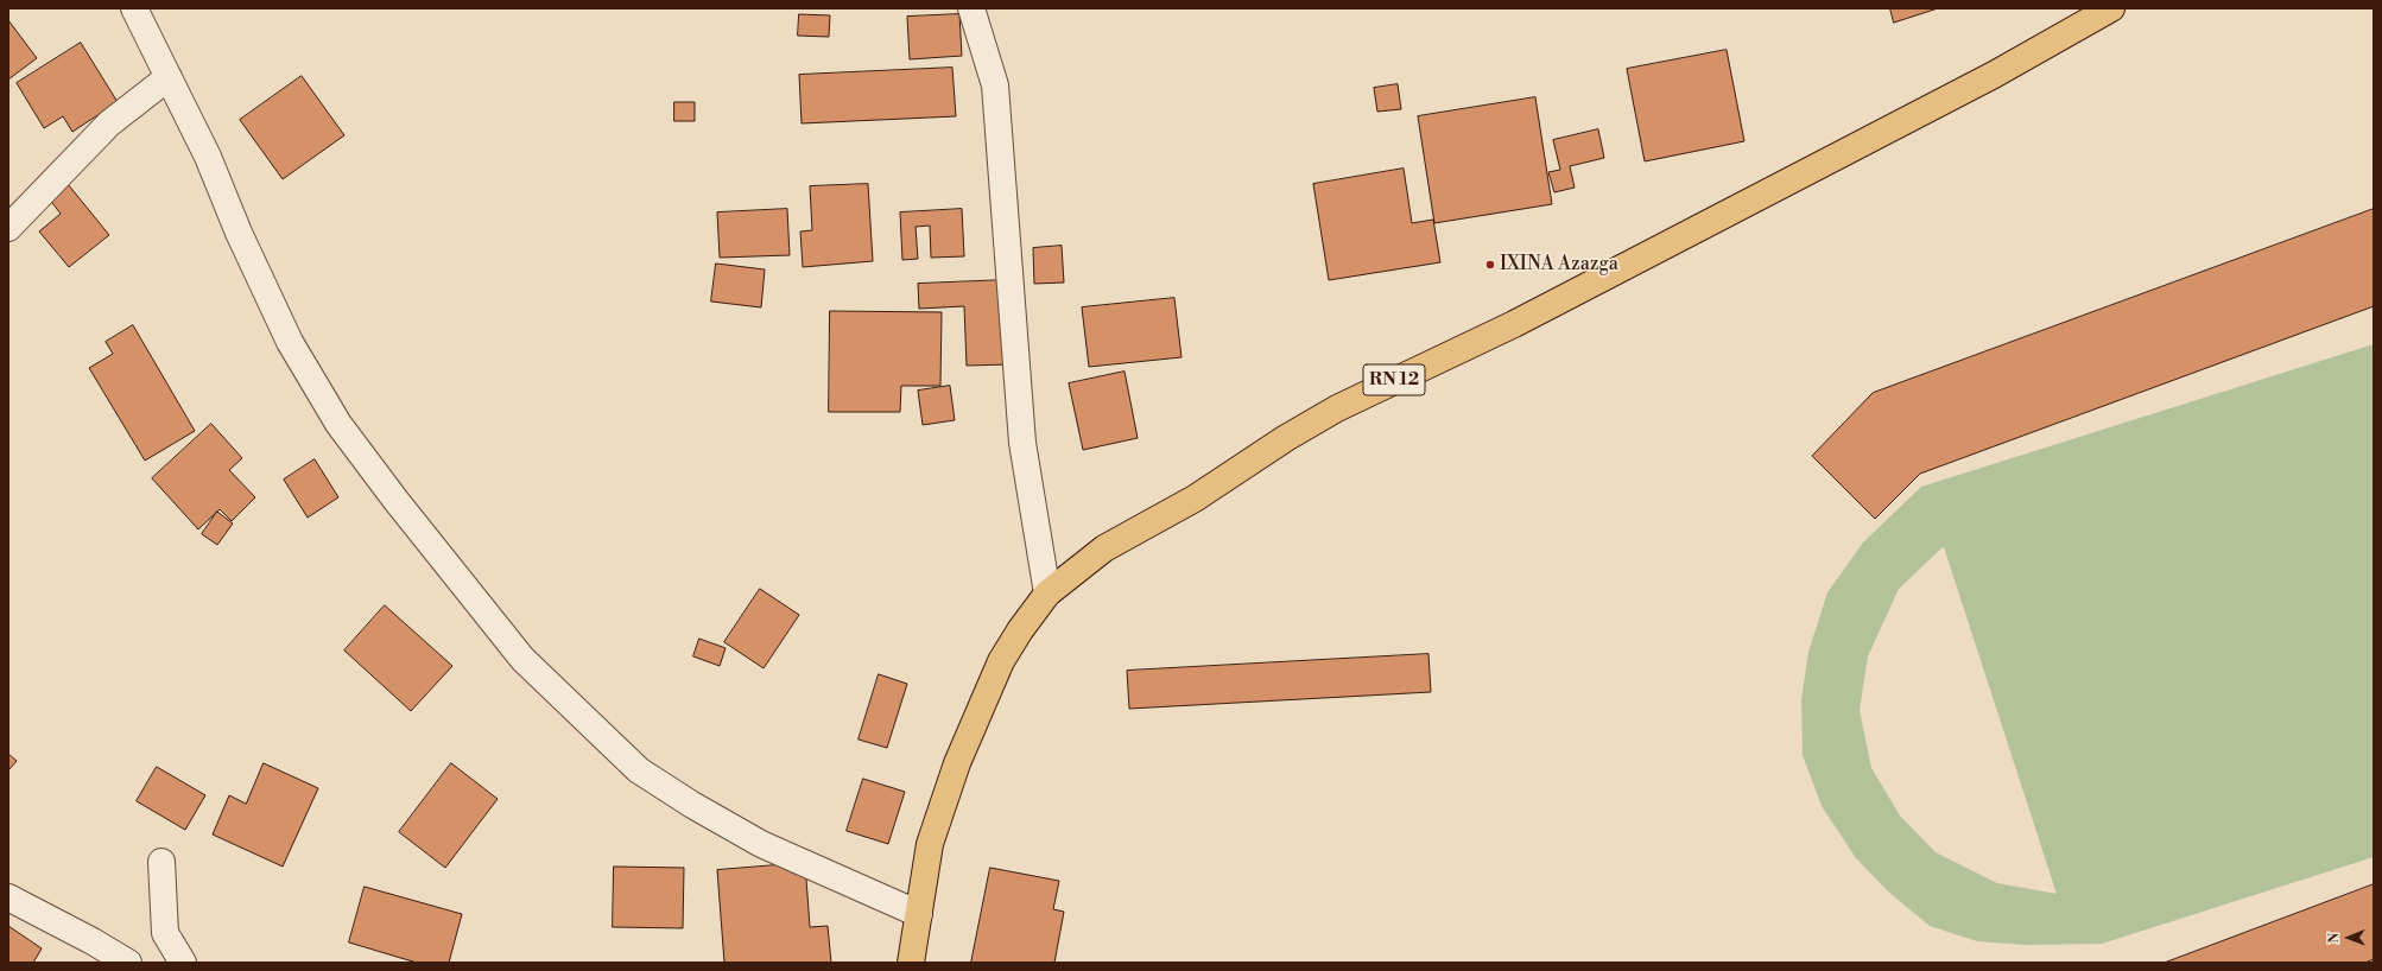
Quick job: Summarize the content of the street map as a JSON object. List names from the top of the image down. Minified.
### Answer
{"streets":{"main road":["RN 12"]},"places":["IXINA Azazga"],"north":"left"}
